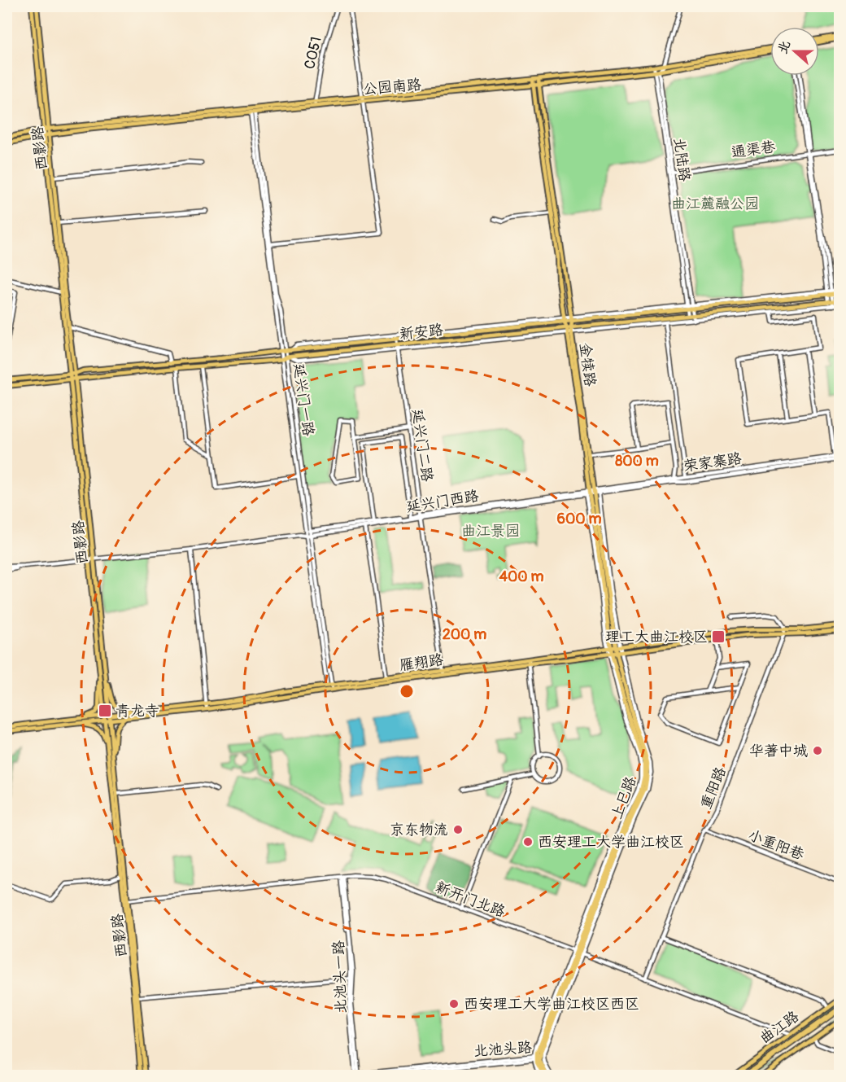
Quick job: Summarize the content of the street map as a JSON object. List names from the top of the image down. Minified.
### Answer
{"streets":{"highway":["曲江路"],"main road":["公园南路","西影路","新安路","金犊路","雁翔路","上巳路"],"street":["C051","通渠巷","北陆路","延兴门一路","延兴门二路","荣家寨路","延兴门西路","重阳路","小重阳巷","新开门北路","北池头一路","北池头路"]},"crossings":[["C051","公园南路"],["公园南路","西影路"],["公园南路","北陆路"],["公园南路","金犊路"],["公园南路","延兴门一路"],["西影路","新安路"],["西影路","延兴门西路"],["西影路","雁翔路"],["西影路","新开门北路"],["通渠巷","北陆路"],["北陆路","新安路"],["新安路","金犊路"],["新安路","延兴门一路"],["新安路","延兴门二路"],["金犊路","荣家寨路"],["金犊路","延兴门西路"],["金犊路","雁翔路"],["金犊路","上巳路"],["延兴门一路","延兴门西路"],["延兴门一路","雁翔路"],["延兴门二路","延兴门西路"],["延兴门二路","雁翔路"],["荣家寨路","延兴门西路"],["雁翔路","重阳路"],["雁翔路","上巳路"],["重阳路","小重阳巷"],["重阳路","新开门北路"],["上巳路","新开门北路"],["上巳路","北池头路"],["新开门北路","北池头一路"],["新开门北路","曲江路"],["北池头一路","北池头路"]],"parks":["曲江麓融公园","曲江景园"],"places":{"transit":["理工大曲江校区","青龙寺"],"other":["华著中城","京东物流","西安理工大学曲江校区","西安理工大学曲江校区西区"]},"north":"left","rings":["800 m","600 m","400 m","200 m"]}
